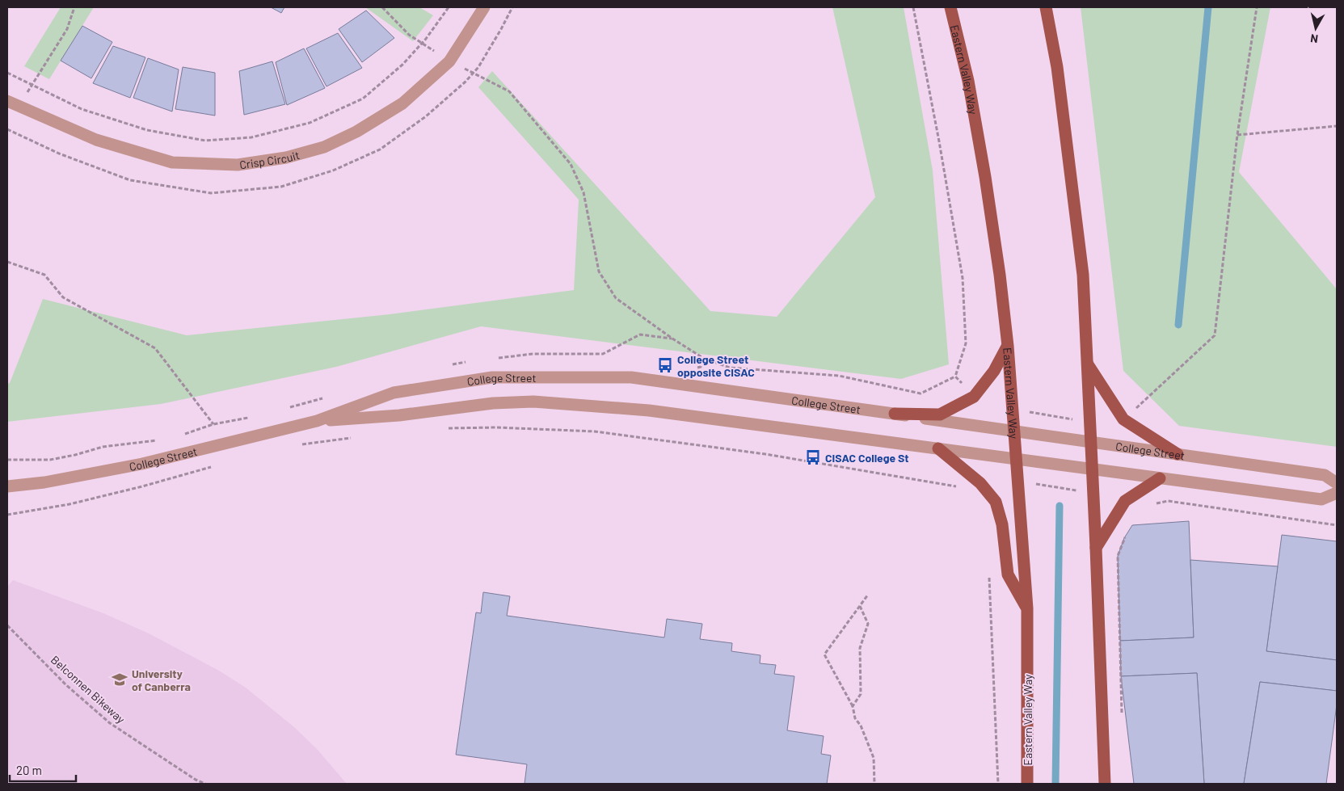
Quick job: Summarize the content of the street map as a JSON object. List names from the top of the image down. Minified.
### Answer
{"streets":{"main road":["Eastern Valley Way"],"street":["Crisp Circuit","College Street"],"path":["Belconnen Bikeway"]},"crossings":[["Eastern Valley Way","College Street"]],"places":{"bus stop":["College Street opposite CISAC","CISAC College St"],"school or university":["University of Canberra"]},"scale_bar":"20 m","north":"bottom"}
